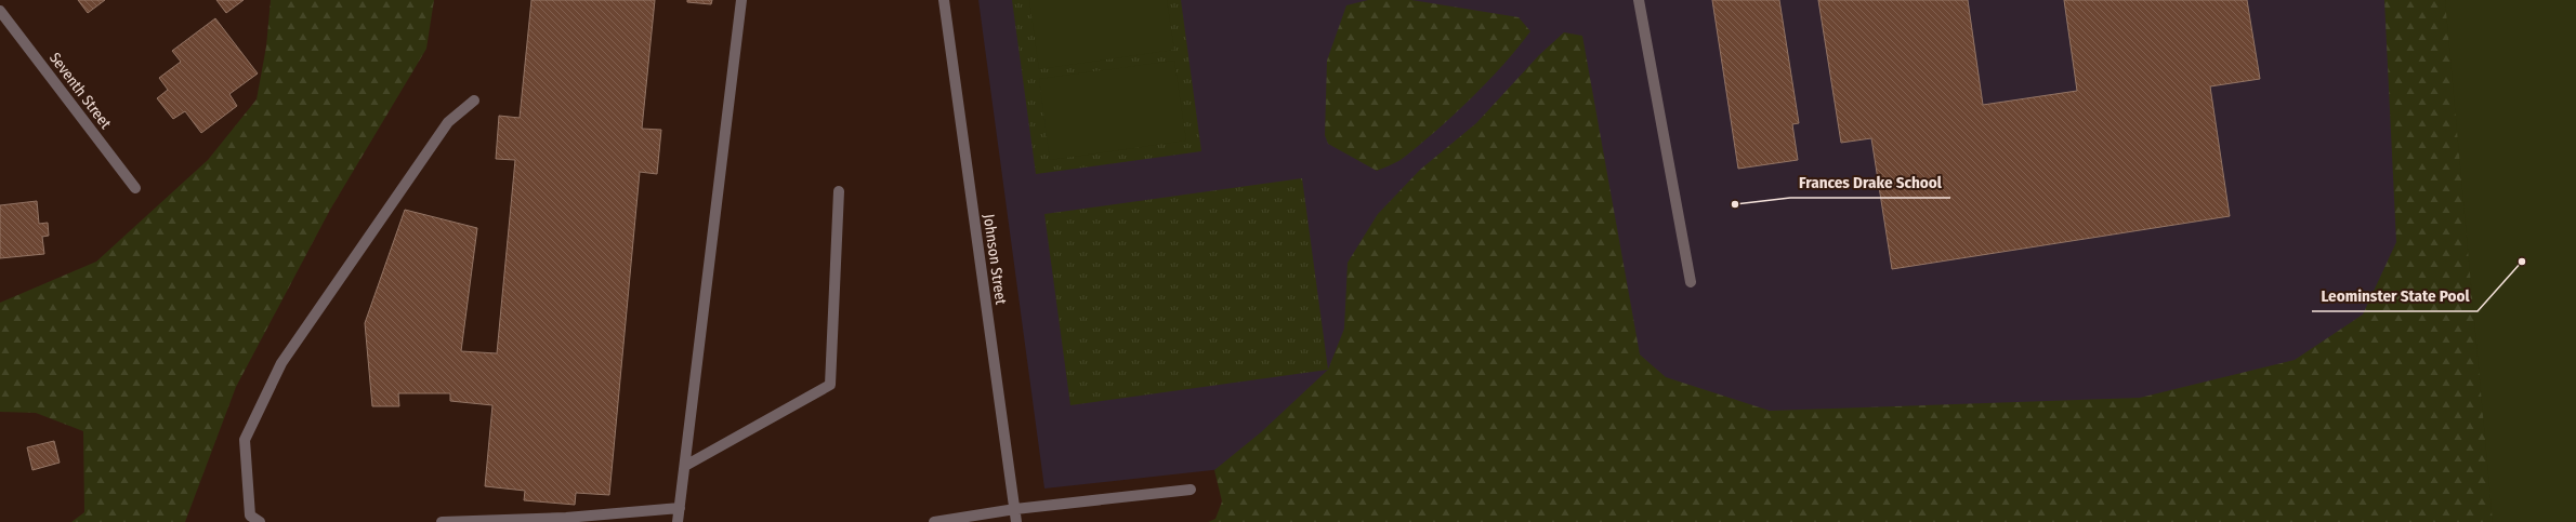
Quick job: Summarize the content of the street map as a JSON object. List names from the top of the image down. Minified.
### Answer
{"streets":{"street":["Seventh Street","Johnson Street"]},"places":["Frances Drake School","Leominster State Pool"]}
